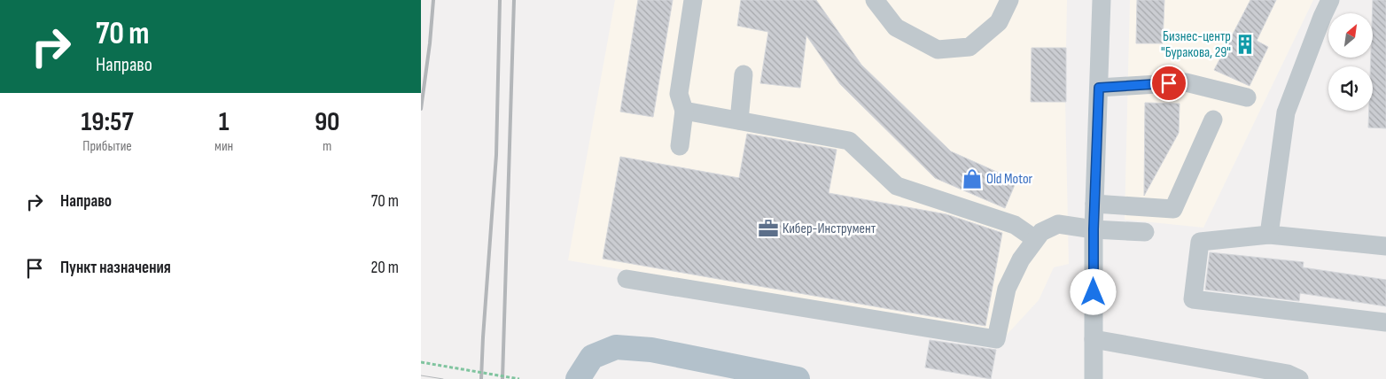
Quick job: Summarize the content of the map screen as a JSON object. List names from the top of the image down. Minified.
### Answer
{"places":{"building":["Бизнес-центр \"Буракова, 29\""],"shop":["Old Motor"],"office":["Кибер-Инструмент"]},"north":"top right","page":{"turn":["70 m","Направо"],"eta":["19:57","Прибытие","1","мин","90","m"],"list":[{"name":"Направо","value":"70 m"},{"name":"Пункт назначения","value":"20 m"}]}}
